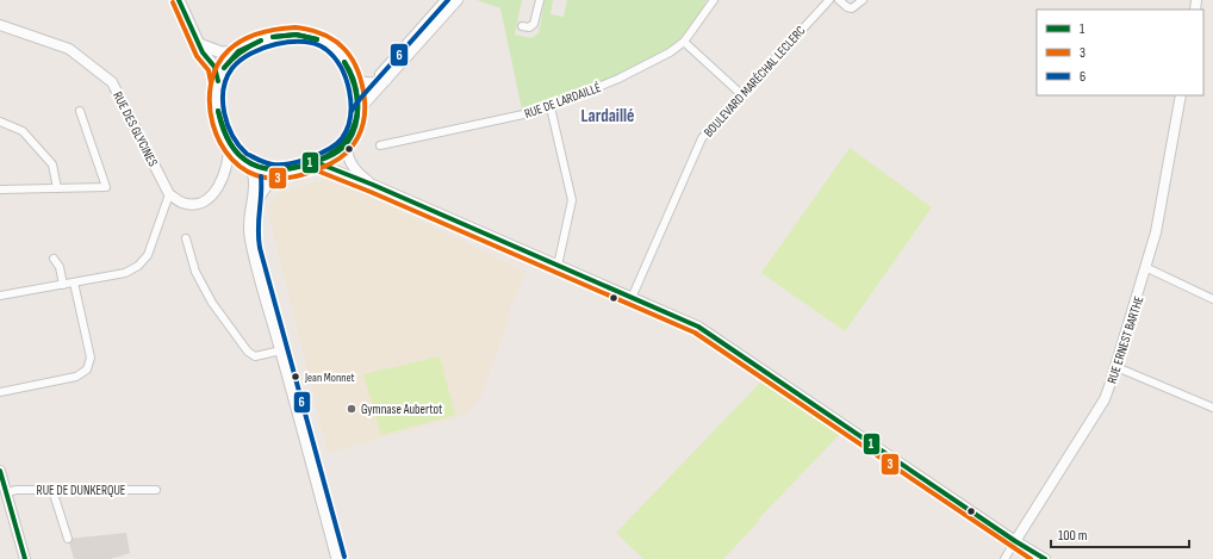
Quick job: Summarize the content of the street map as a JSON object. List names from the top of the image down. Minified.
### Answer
{"streets":{"street":["BOULEVARD MARÉCHAL LECLERC","RUE DE LARDAILLÉ","RUE DES GLYCINES","RUE ERNEST BARTHE","RUE DE DUNKERQUE"]},"districts":["Lardaillé"],"places":["Jean Monnet","Gymnase Aubertot"],"lines":["transit line 1","transit line 6","transit line 3"],"legend":["1","3","6"],"scale_bar":"100 m"}
